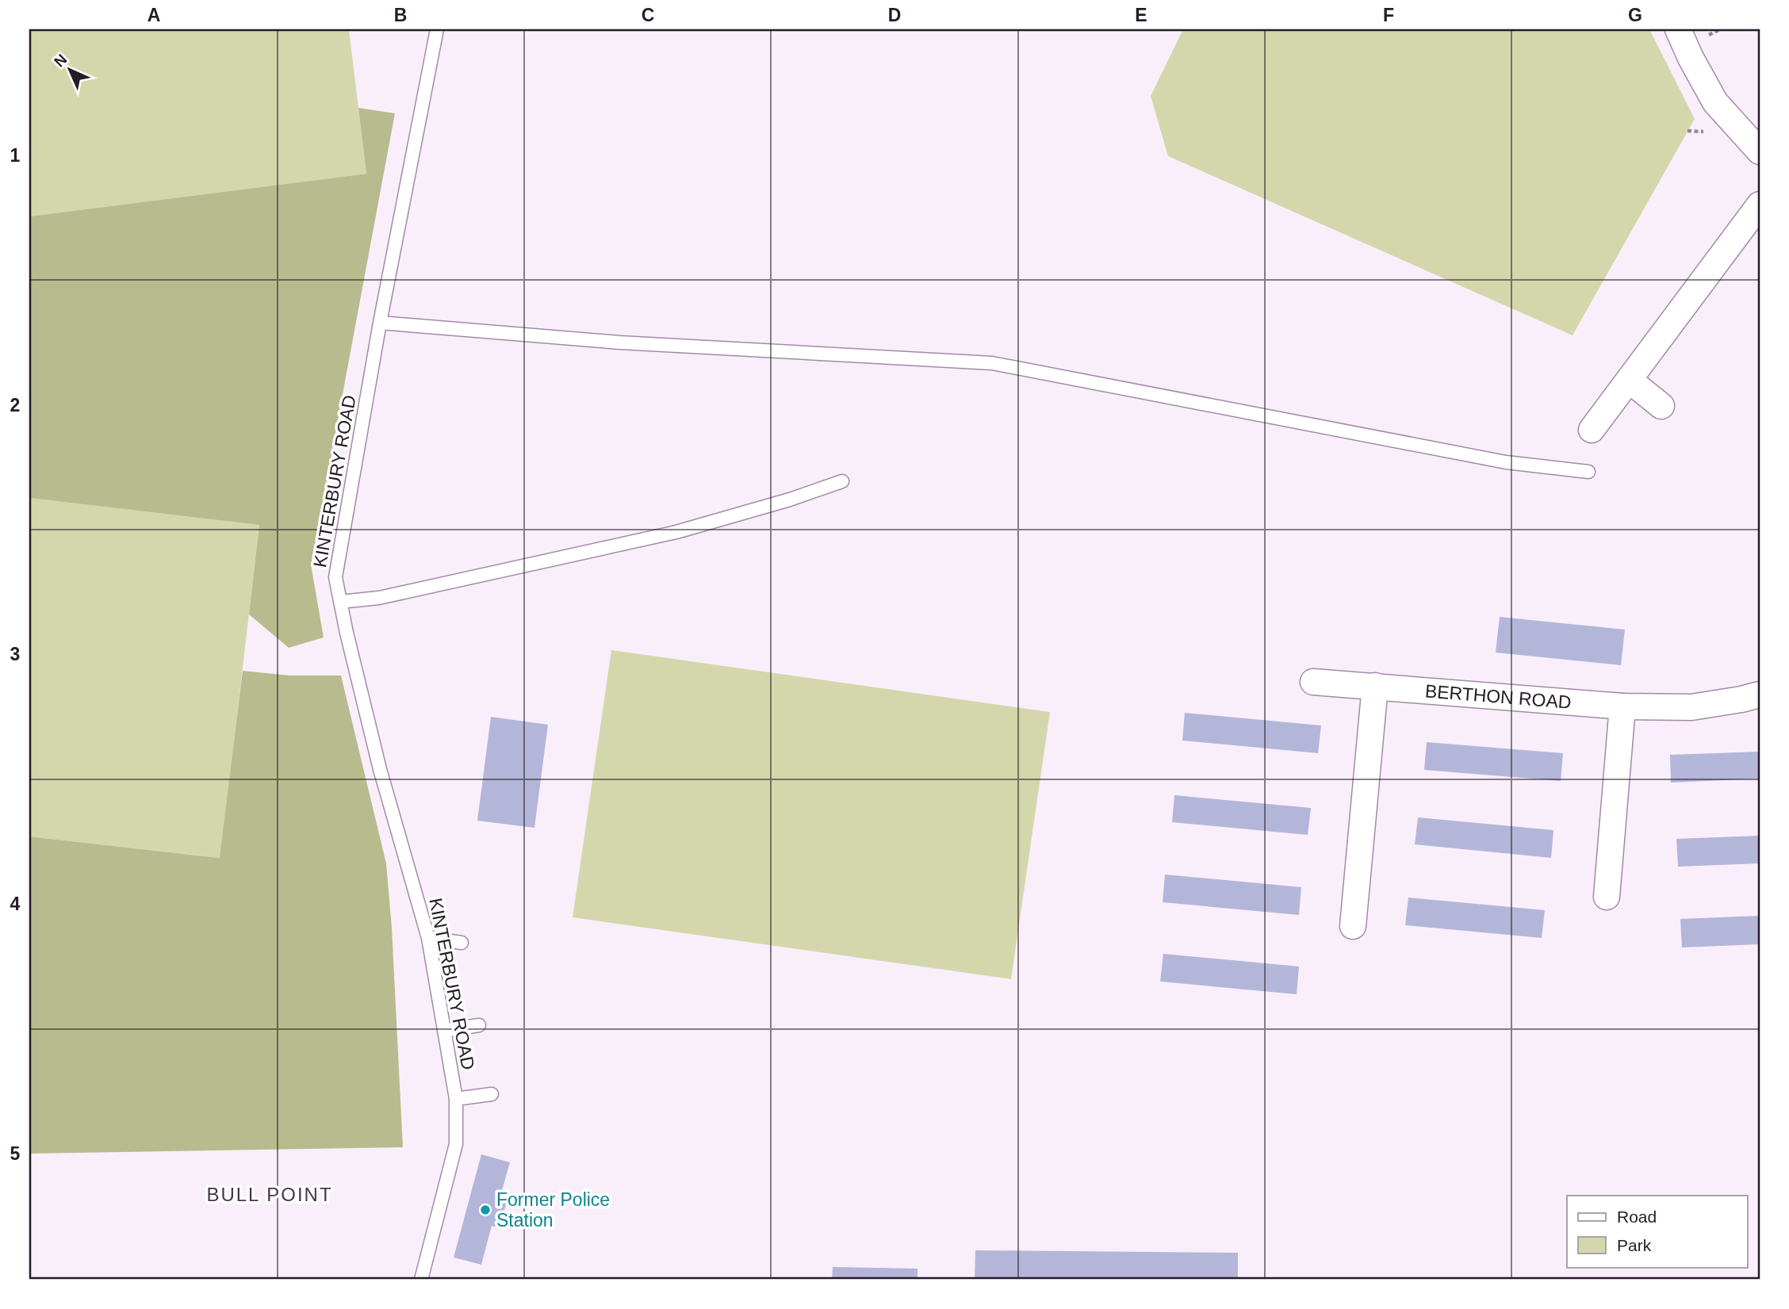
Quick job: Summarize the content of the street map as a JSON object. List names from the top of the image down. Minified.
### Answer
{"streets":{"street":["BERTHON ROAD"],"lane":["KINTERBURY ROAD"]},"districts":["BULL POINT"],"places":["Former Police Station"],"legend":["Road","Park"],"north":"top left","grid":{"columns":["A","B","C","D","E","F","G"],"rows":["1","2","3","4","5"]}}
